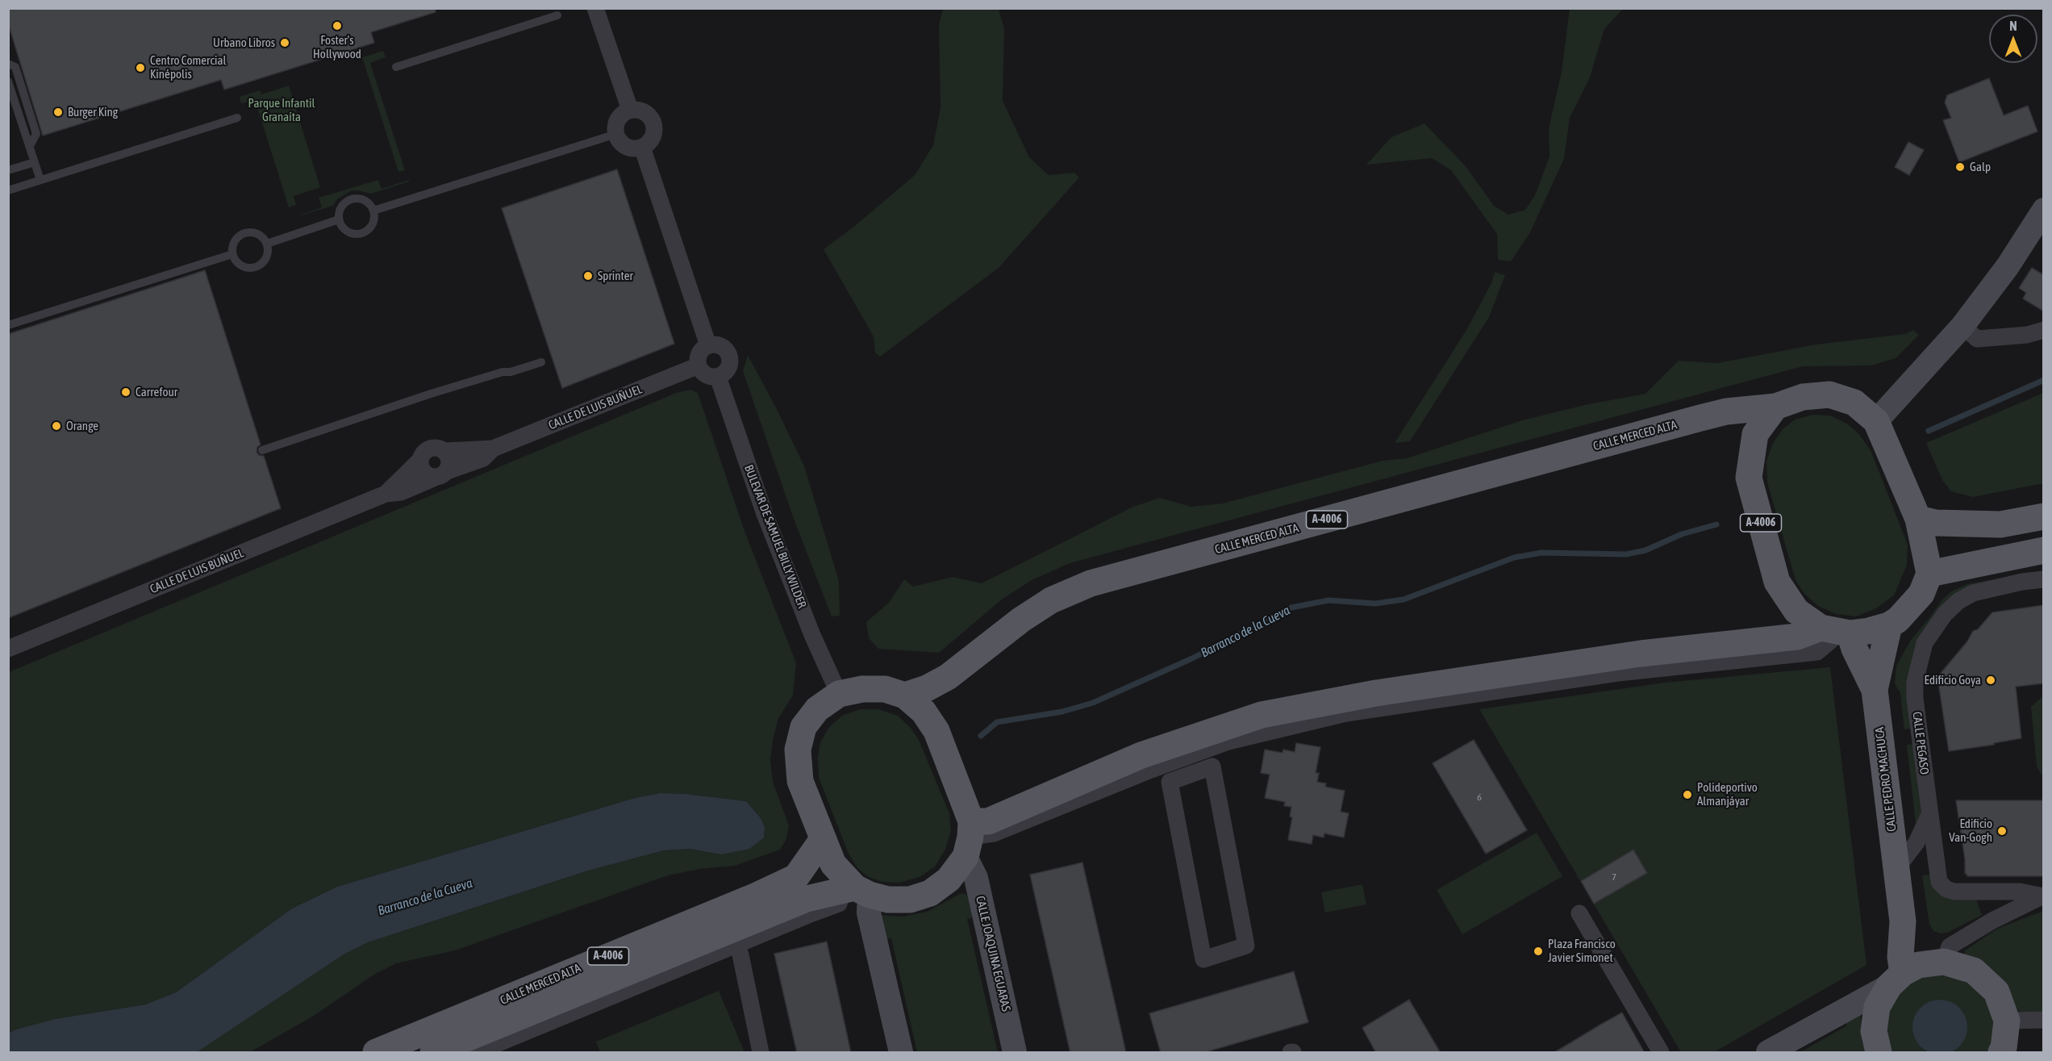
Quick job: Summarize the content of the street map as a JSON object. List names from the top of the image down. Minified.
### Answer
{"streets":{"main road":["CALLE MERCED ALTA","A-4006","CALLE PEDRO MACHUCA","CALLE JOAQUINA EGUARAS"],"street":["CALLE DE LUIS BUÑUEL","BULEVAR DE SAMUEL BILLY WILDER","CALLE PEGASO"]},"crossings":[["CALLE DE LUIS BUÑUEL","BULEVAR DE SAMUEL BILLY WILDER"],["CALLE MERCED ALTA","A-4006"],["A-4006","CALLE PEDRO MACHUCA"],["A-4006","CALLE JOAQUINA EGUARAS"]],"water":["Barranco de la Cueva"],"parks":["Parque Infantil Granaíta"],"places":["Foster's Hollywood","Urbano Libros","Centro Comercial Kinépolis","Burger King","Galp","Sprinter","Carrefour","Orange","Edificio Goya","Polideportivo Almanjáyar","Edificio Van-Gogh","Plaza Francisco Javier Simonet"],"house_numbers":["6","7"],"north":"top"}
